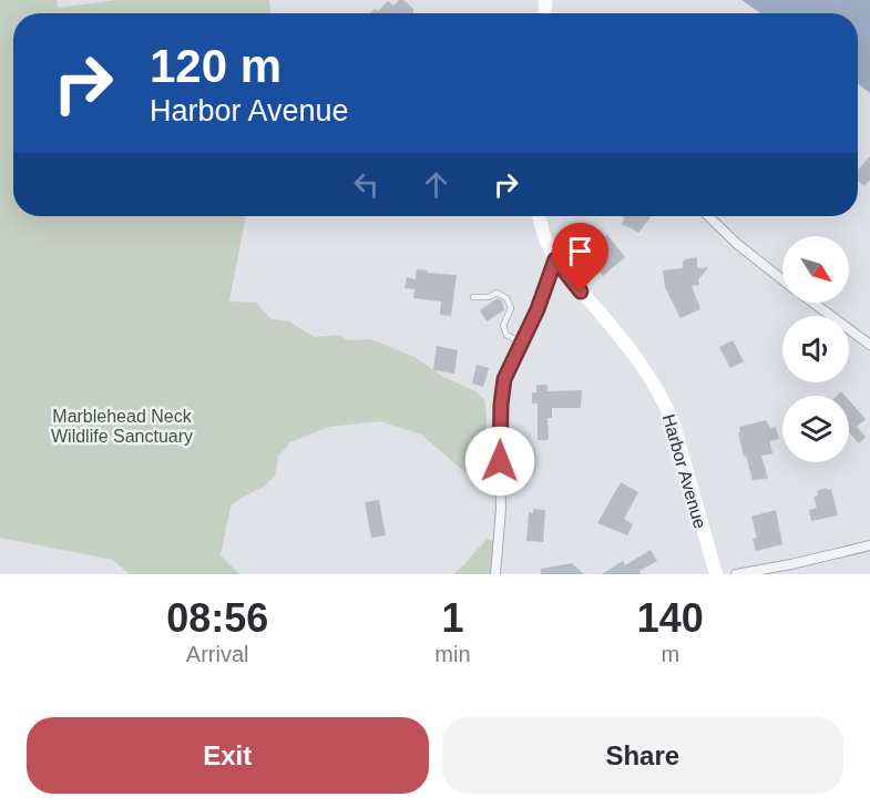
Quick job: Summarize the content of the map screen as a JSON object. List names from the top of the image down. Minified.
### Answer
{"streets":{"main road":["Harbor Avenue"]},"parks":["Marblehead Neck Wildlife Sanctuary"],"north":"bottom right","page":{"turn":["120 m","Harbor Avenue"],"eta":["08:56","Arrival","1","min","140","m"],"buttons":["Exit","Share"]}}
